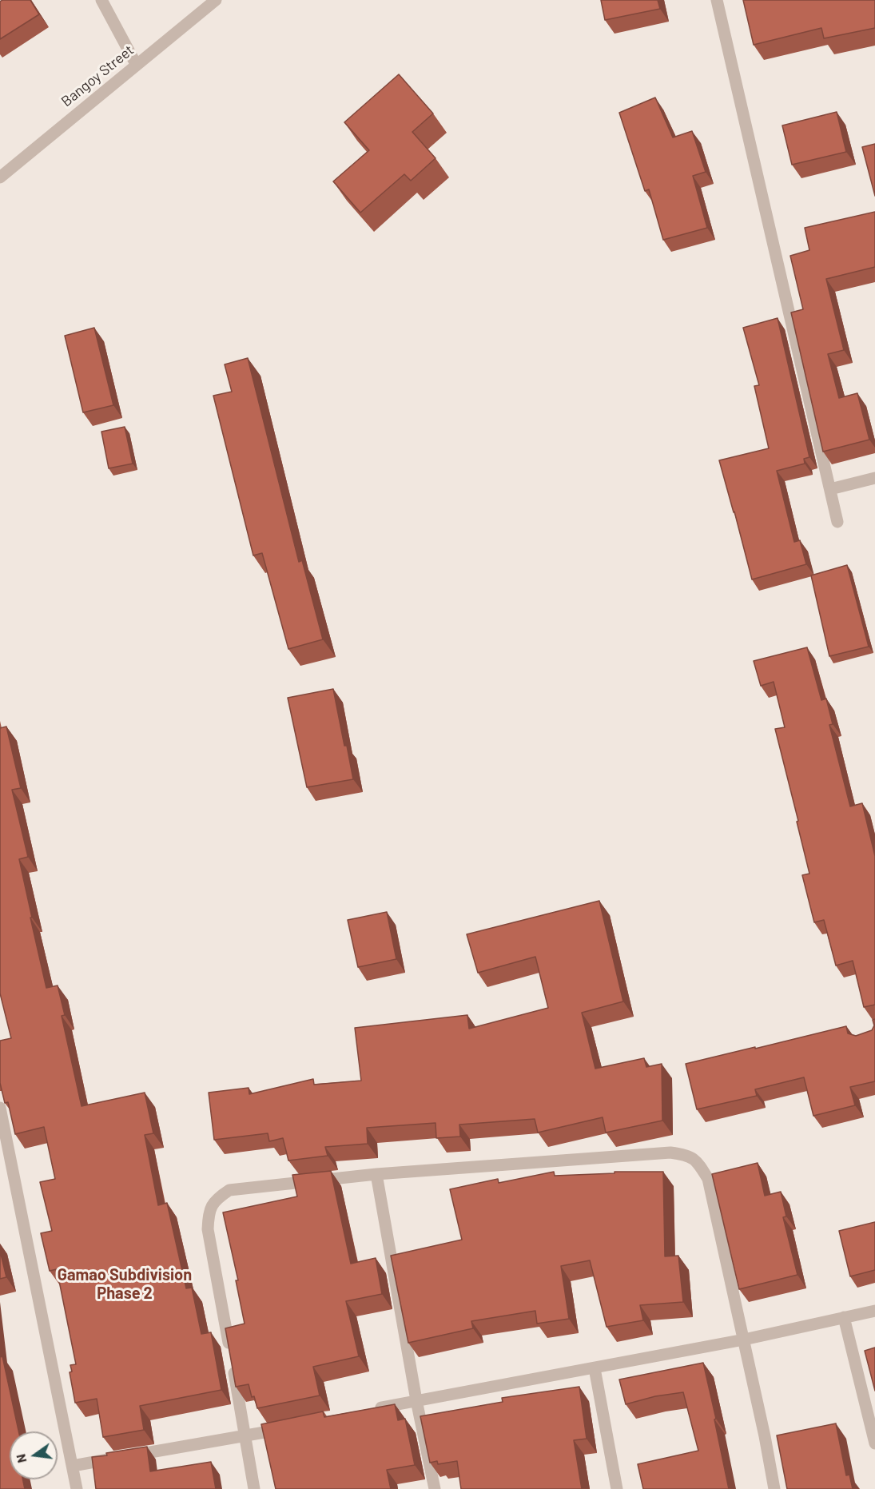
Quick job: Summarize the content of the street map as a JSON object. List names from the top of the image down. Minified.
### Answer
{"streets":{"street":["Bangoy Street"]},"districts":["Gamao Subdivision Phase 2"],"north":"left"}
